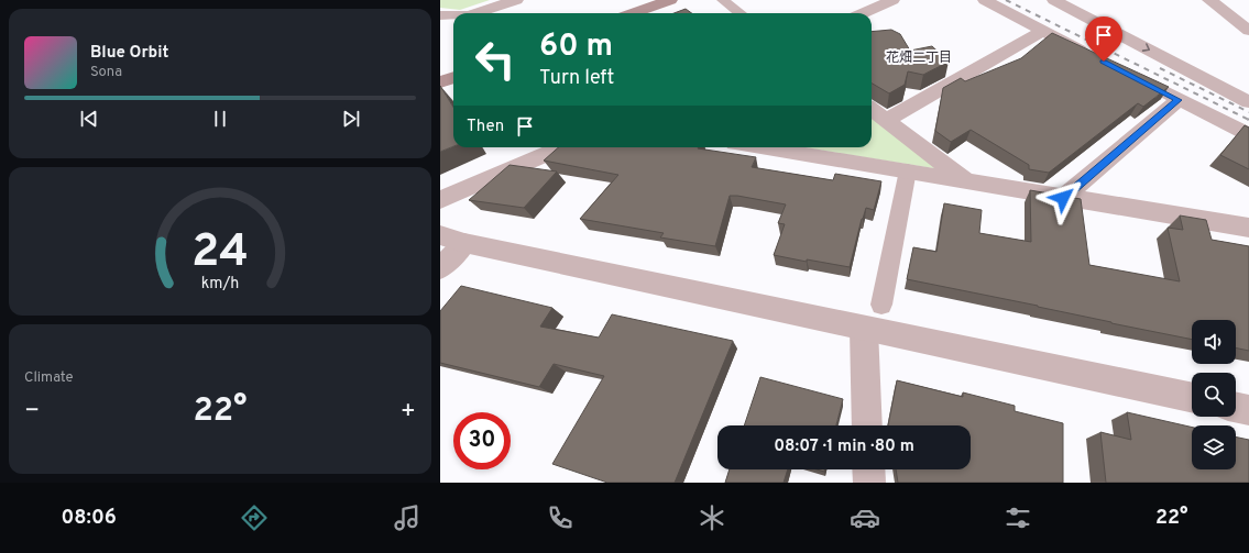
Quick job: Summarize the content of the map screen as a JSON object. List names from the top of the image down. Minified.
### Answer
{"districts":["花畑二丁目"],"page":{"turn":["60 m","Turn left"],"song":["Blue Orbit","Sona"],"then":"Then","tile":"Climate","heat":["−","22°","+"],"limit":"30","trip":"08:07 · 1 min · 80 m","tabs":["08:06","22°"],"gauge":["24","km/h"]}}
